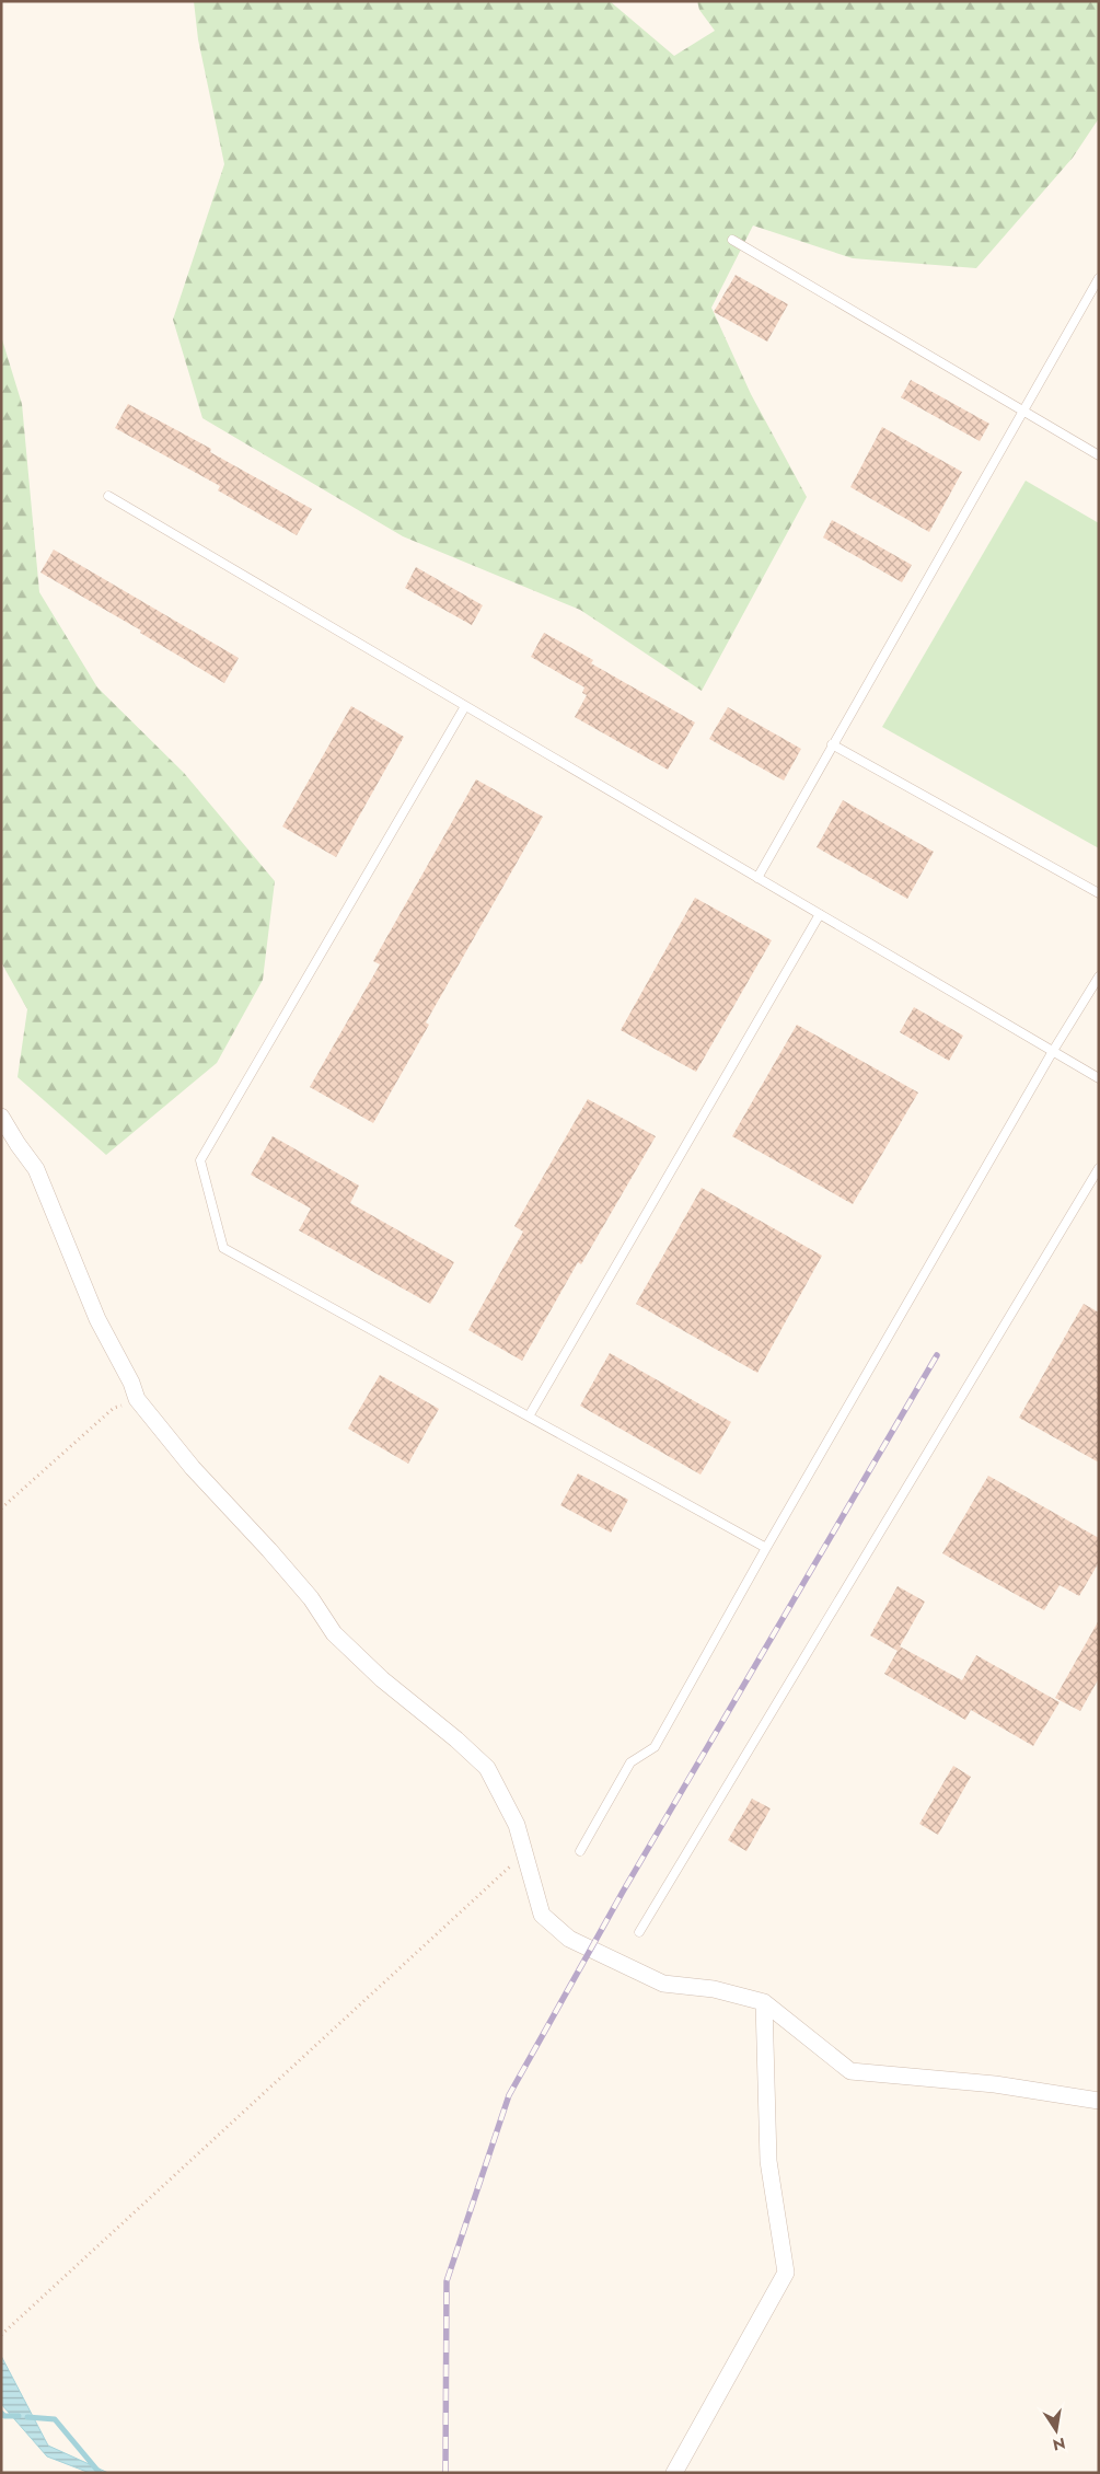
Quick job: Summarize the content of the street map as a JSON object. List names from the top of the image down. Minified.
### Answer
{"north":"bottom"}
